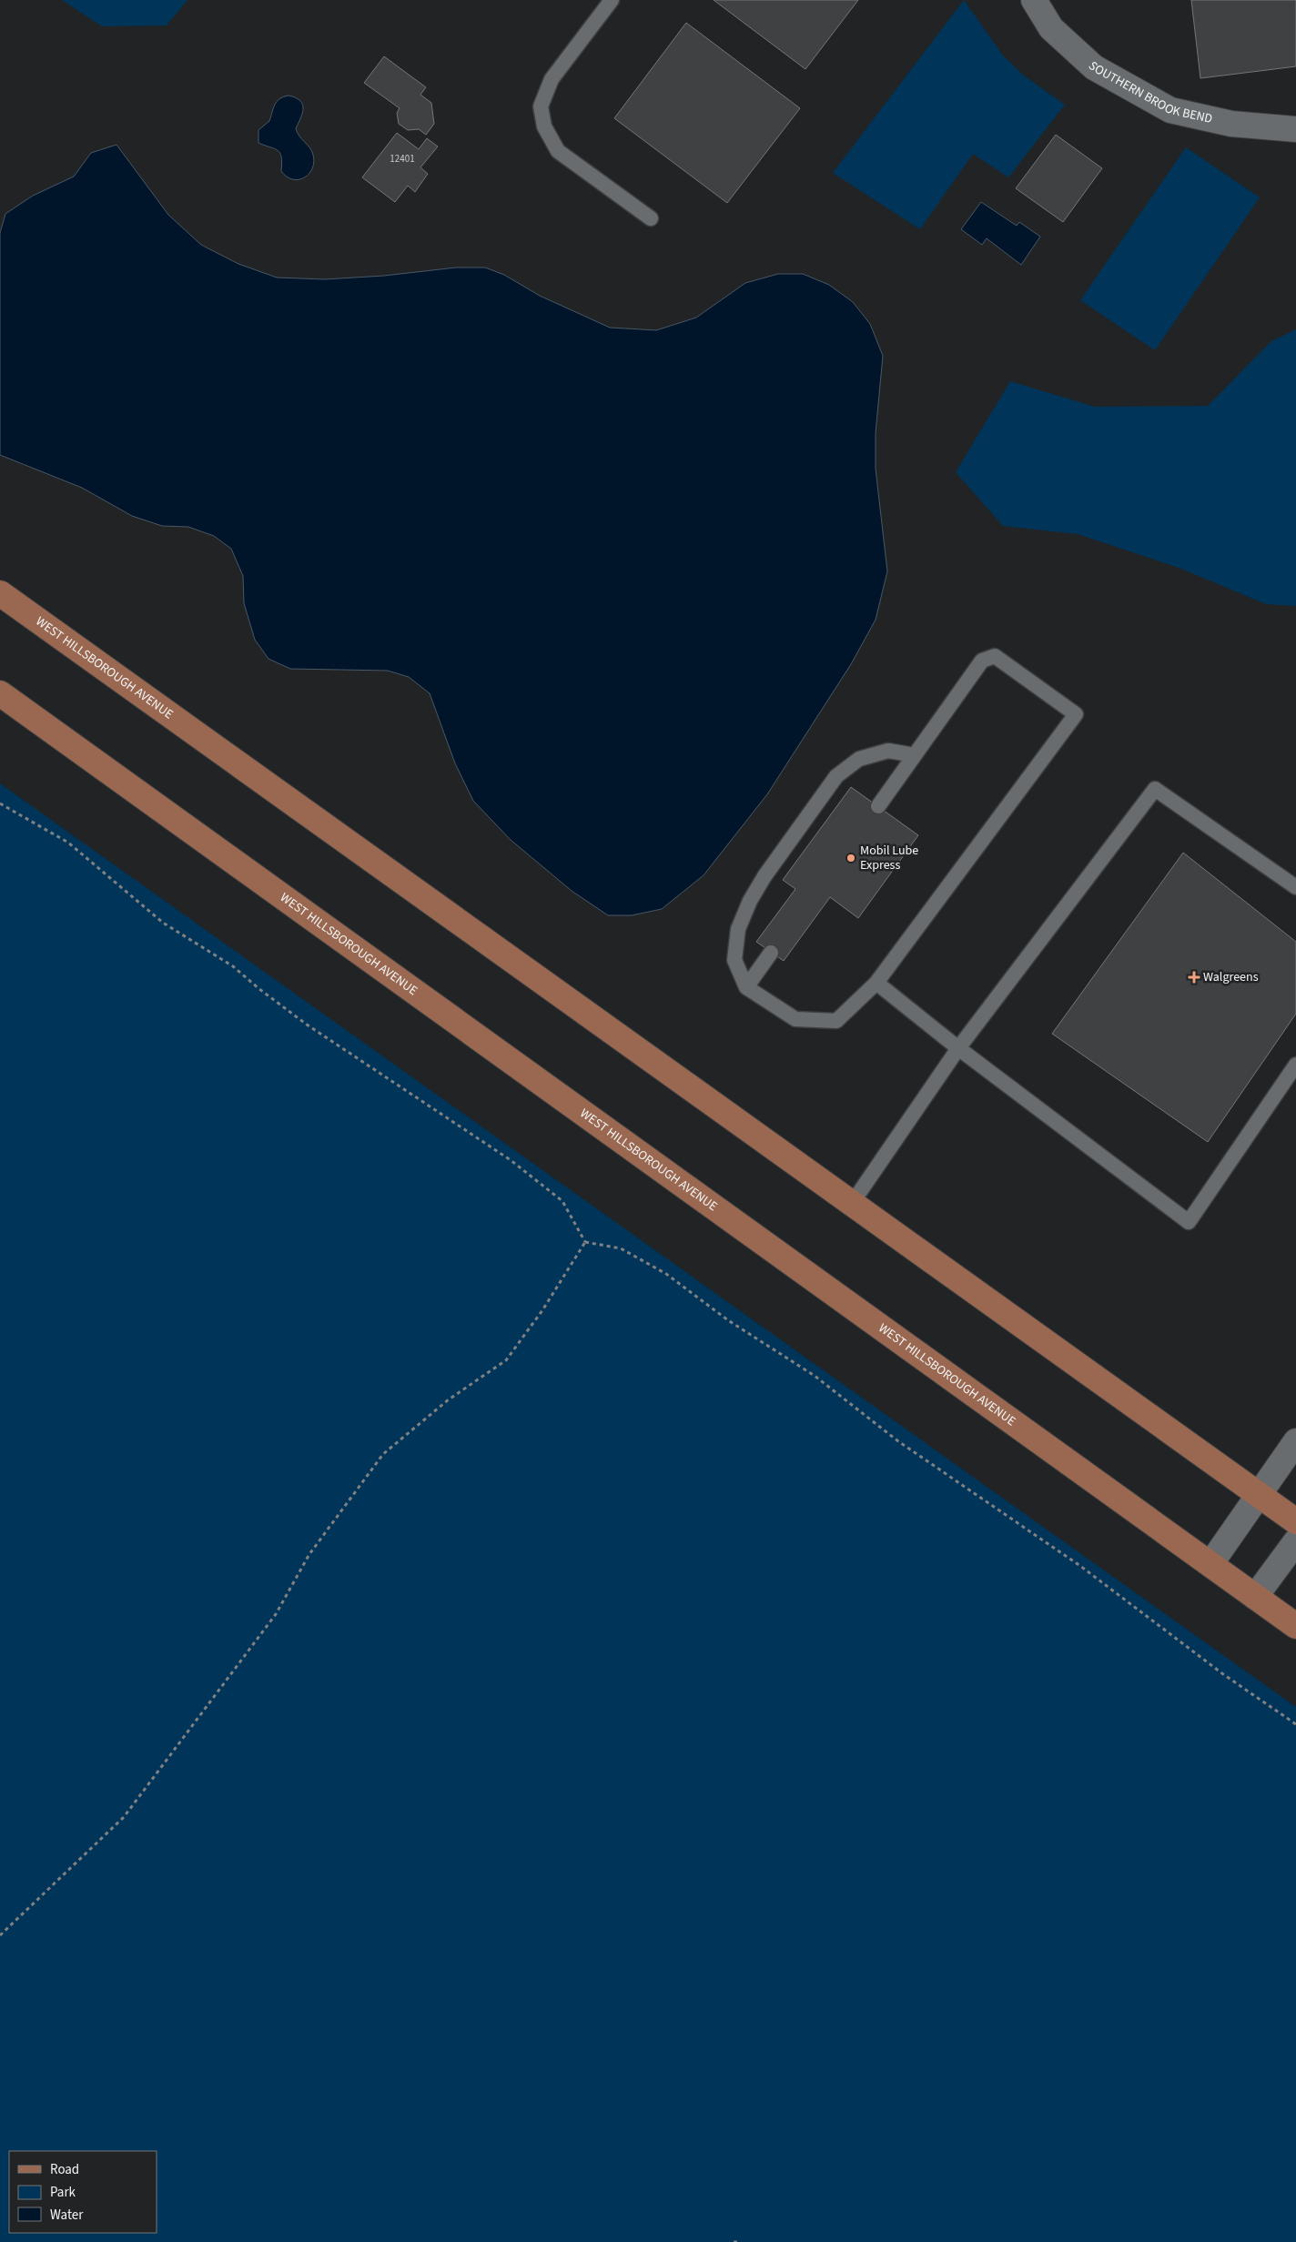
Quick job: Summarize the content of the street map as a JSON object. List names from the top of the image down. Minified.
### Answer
{"streets":{"main road":["WEST HILLSBOROUGH AVENUE"],"street":["SOUTHERN BROOK BEND"]},"places":{"other":["Mobil Lube Express"],"health":["Walgreens"]},"house_numbers":["12401"],"legend":["Road","Park","Water"]}
